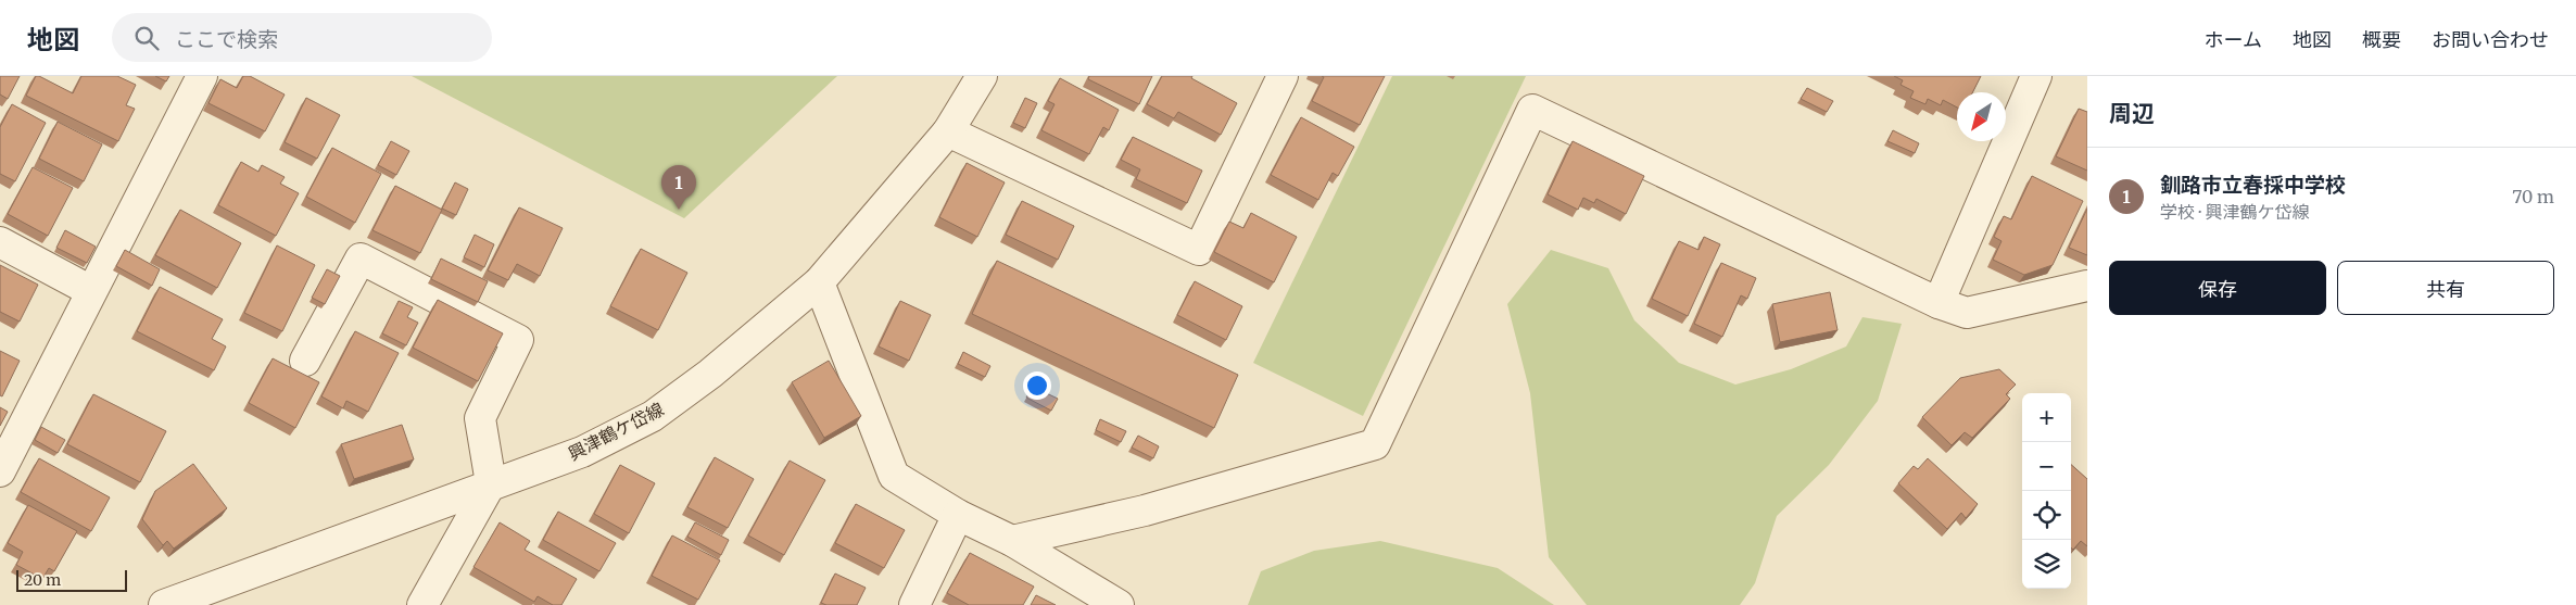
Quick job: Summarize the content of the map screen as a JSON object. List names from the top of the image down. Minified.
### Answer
{"streets":{"street":["興津鶴ケ岱線"]},"scale_bar":"20 m","north":"bottom left","page":{"header":"地図","search":"ここで検索","nav":["ホーム","地図","概要","お問い合わせ"],"heading":"周辺","list":[{"mark":"1","name":"釧路市立春採中学校","note":"学校 · 興津鶴ケ岱線","value":"70 m"}],"pins":"1","buttons":["保存","共有"],"map_buttons":["+","−"],"scale":"20 m"}}
